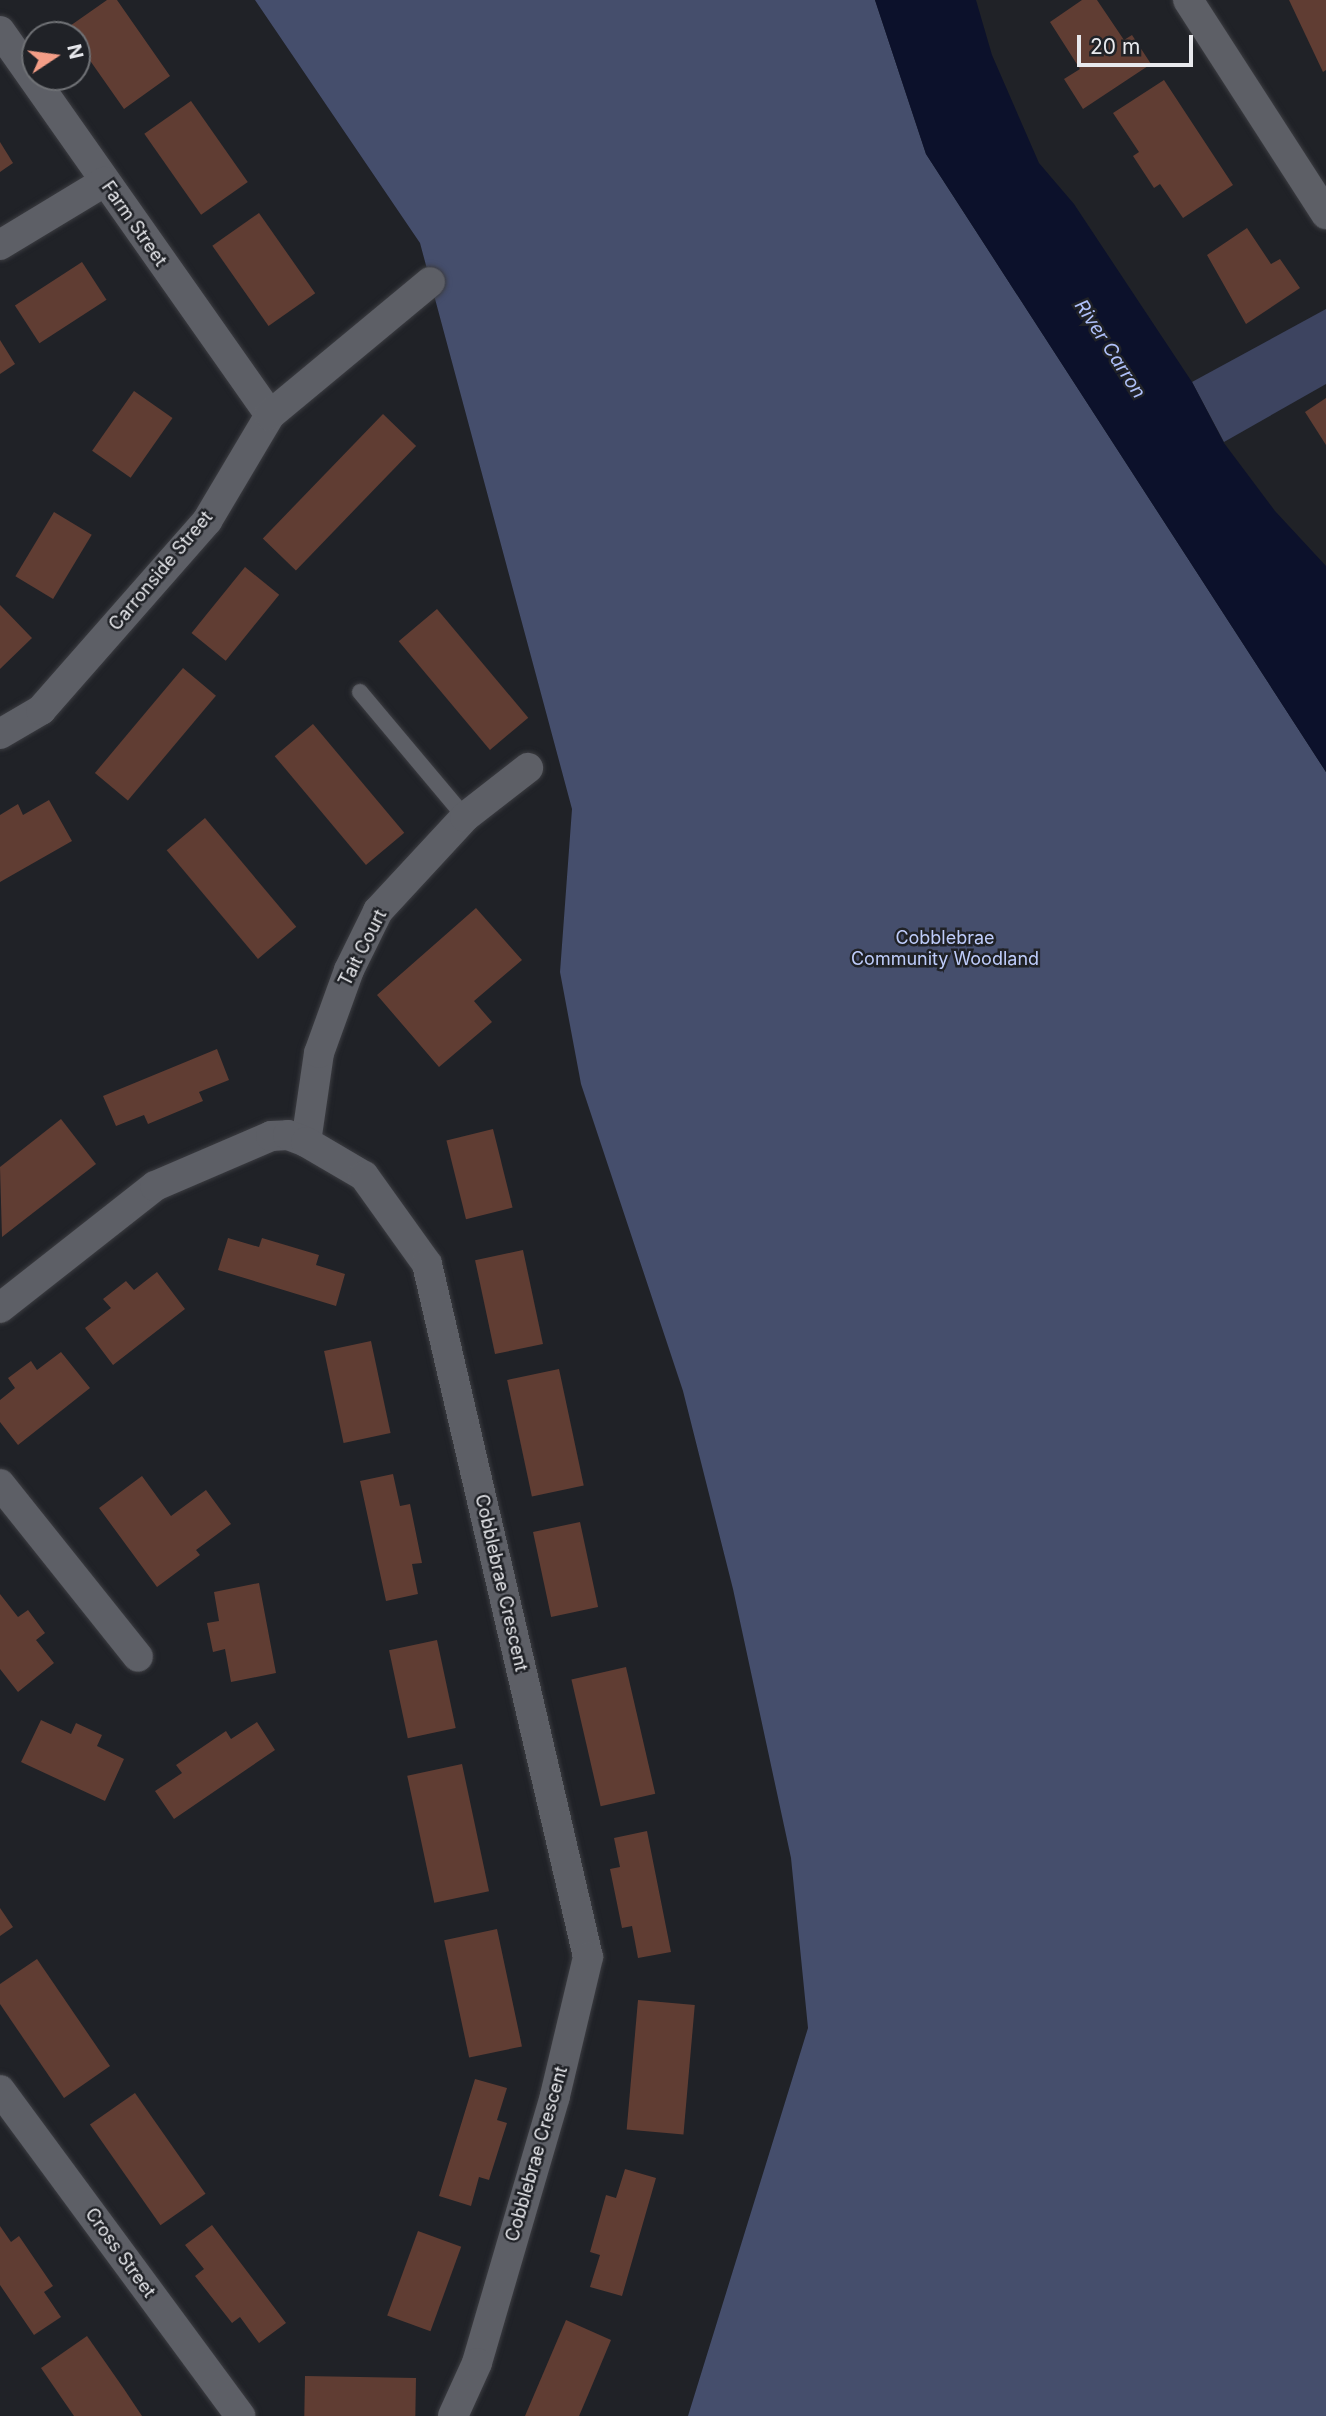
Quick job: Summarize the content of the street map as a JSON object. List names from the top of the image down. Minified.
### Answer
{"streets":{"street":["Farm Street","Carronside Street","Tait Court","Cobblebrae Crescent","Cross Street"]},"crossings":[["Farm Street","Carronside Street"],["Tait Court","Cobblebrae Crescent"]],"water":["River Carron"],"parks":["Cobblebrae Community Woodland"],"scale_bar":"20 m","north":"right"}
